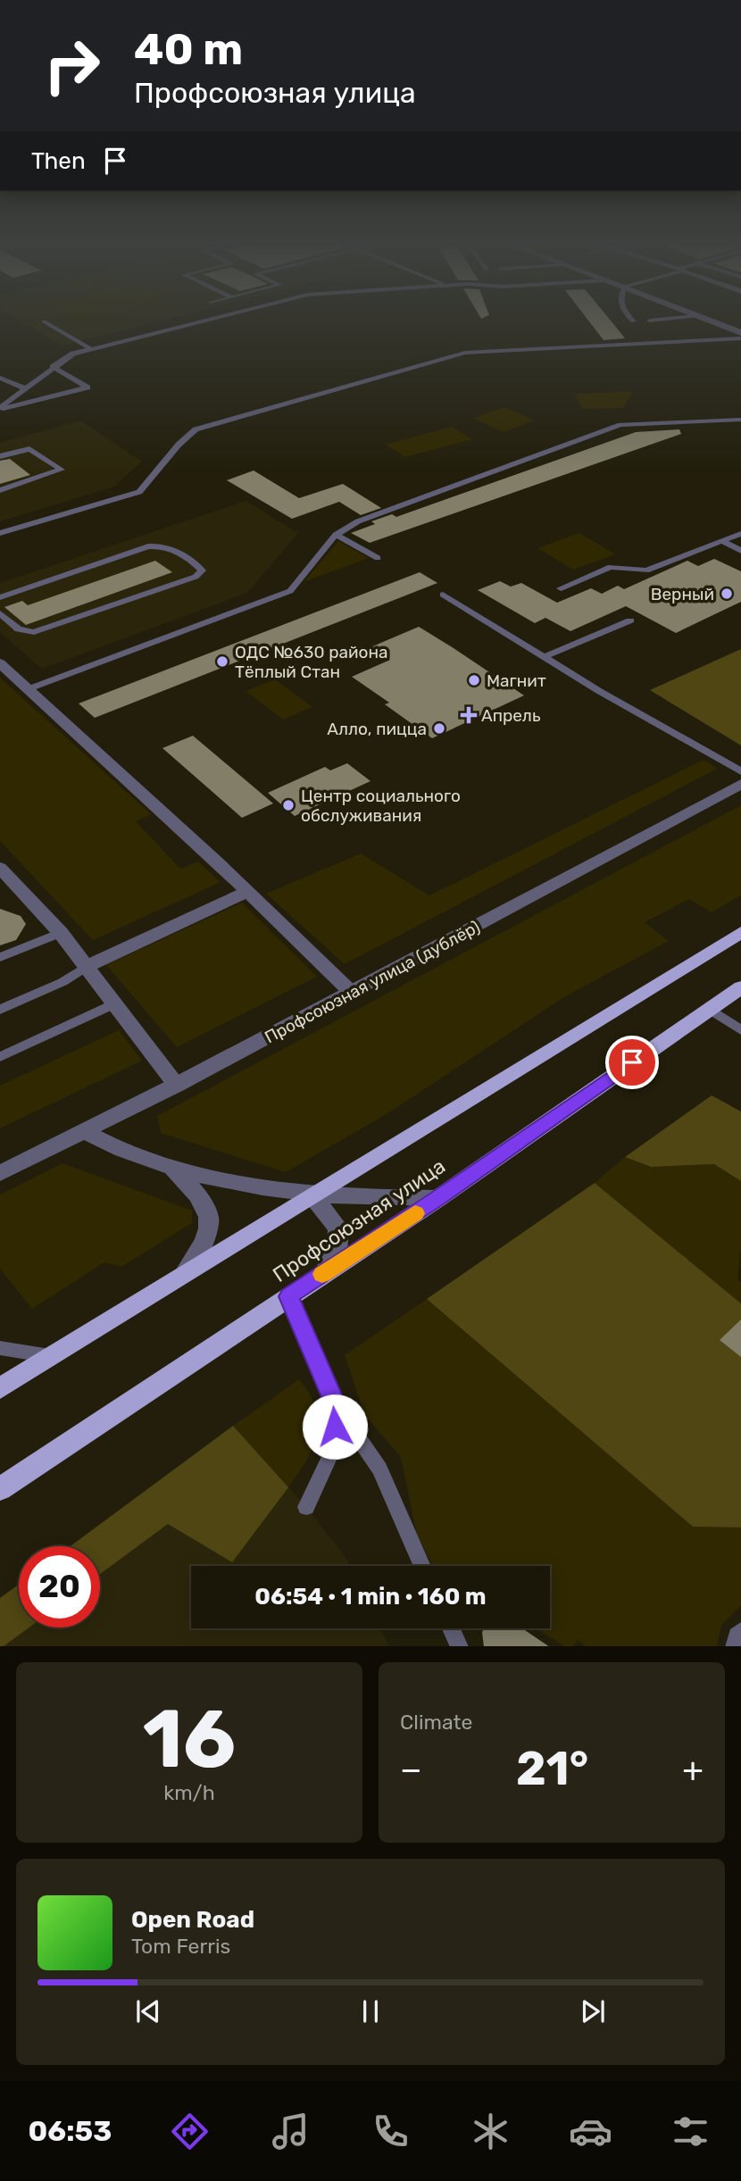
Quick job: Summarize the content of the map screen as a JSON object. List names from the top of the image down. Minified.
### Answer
{"streets":{"main road":["Профсоюзная улица"],"street":["Профсоюзная улица (дублёр)"]},"places":{"other":["Верный","ОДС №630 района Тёплый Стан","Магнит","Алло, пицца","Центр социального обслуживания"],"health":["Апрель"]},"page":{"turn":["40 m","Профсоюзная улица"],"then":"Then","limit":"20","trip":"06:54 · 1 min · 160 m","tile":[["16","km/h"],"Climate"],"heat":["−","21°","+"],"song":["Open Road","Tom Ferris"],"tabs":"06:53"}}
